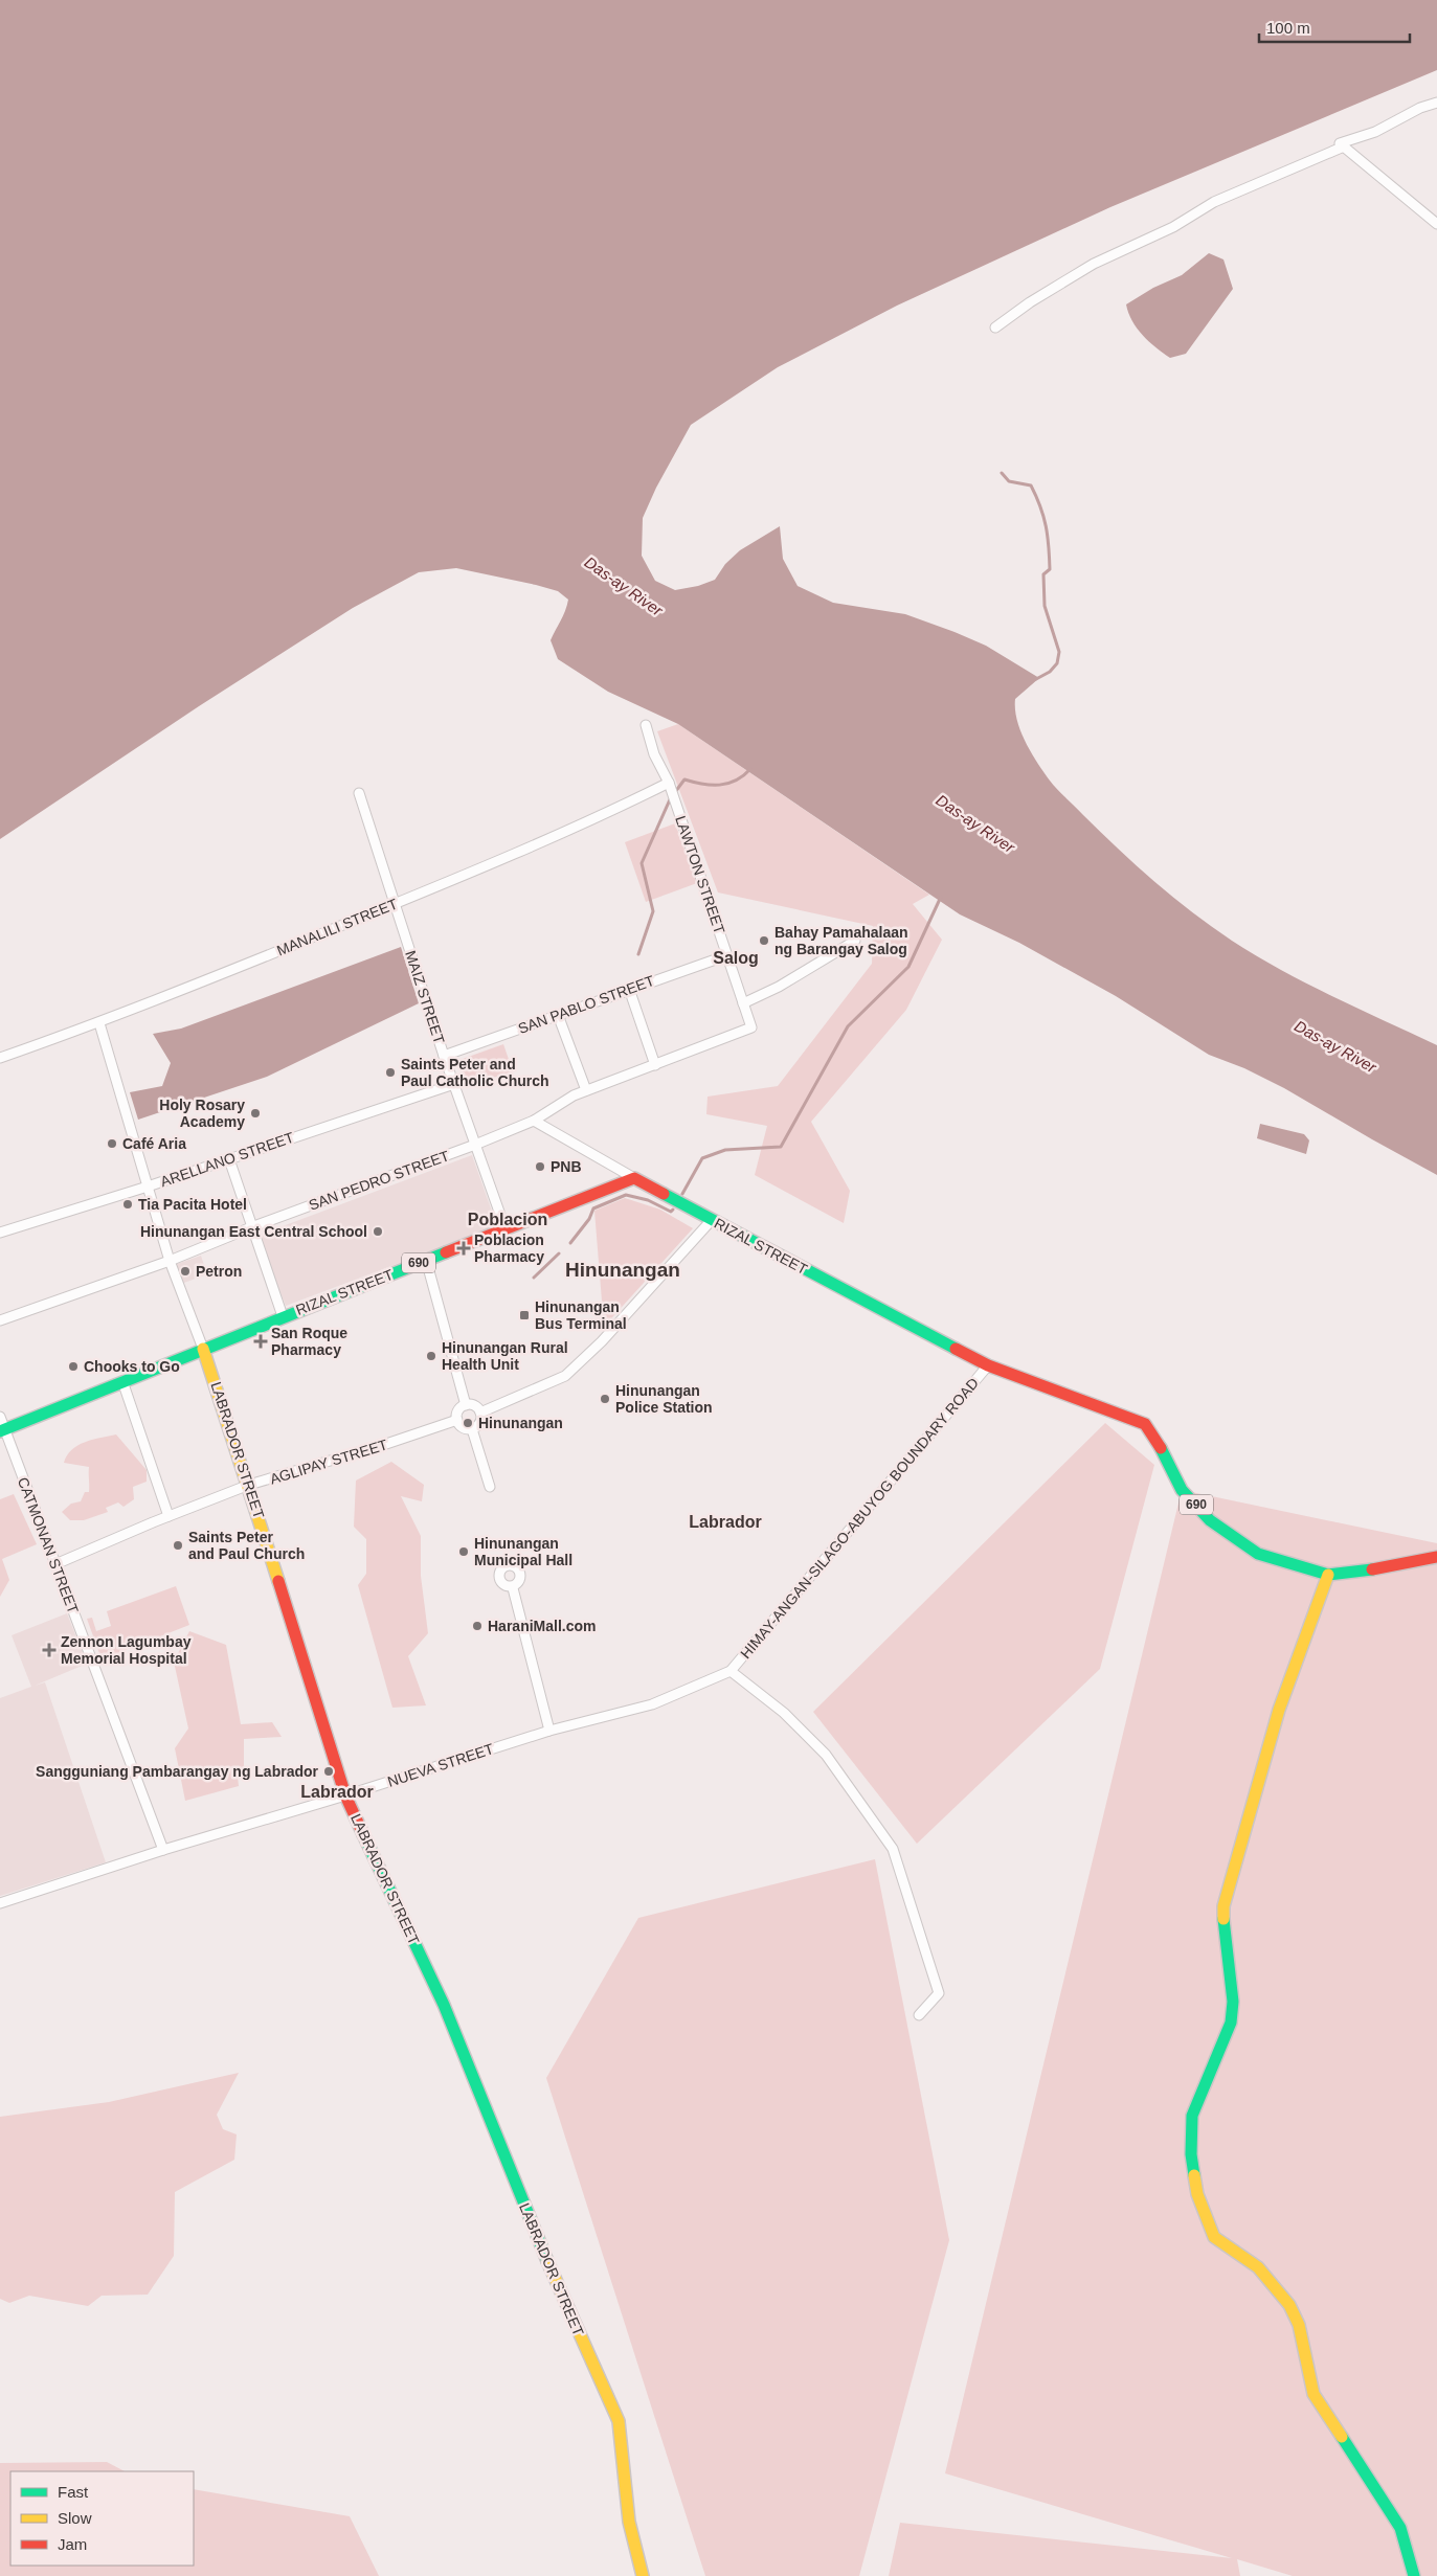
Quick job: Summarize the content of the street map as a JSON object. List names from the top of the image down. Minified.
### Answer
{"streets":{"street":["LAWTON STREET","MANALILI STREET","MAIZ STREET","SAN PABLO STREET","ARELLANO STREET","SAN PEDRO STREET","RIZAL STREET","690","LABRADOR STREET","AGLIPAY STREET","HIMAY-ANGAN-SILAGO-ABUYOG BOUNDARY ROAD","CATMONAN STREET","NUEVA STREET"]},"crossings":[["LAWTON STREET","MANALILI STREET"],["LAWTON STREET","SAN PABLO STREET"],["LAWTON STREET","SAN PEDRO STREET"],["MANALILI STREET","MAIZ STREET"],["MANALILI STREET","LABRADOR STREET"],["MAIZ STREET","SAN PABLO STREET"],["MAIZ STREET","ARELLANO STREET"],["MAIZ STREET","SAN PEDRO STREET"],["MAIZ STREET","RIZAL STREET"],["ARELLANO STREET","LABRADOR STREET"],["SAN PEDRO STREET","LABRADOR STREET"],["RIZAL STREET","690"],["RIZAL STREET","LABRADOR STREET"],["RIZAL STREET","HIMAY-ANGAN-SILAGO-ABUYOG BOUNDARY ROAD"],["RIZAL STREET","CATMONAN STREET"],["690","HIMAY-ANGAN-SILAGO-ABUYOG BOUNDARY ROAD"],["LABRADOR STREET","AGLIPAY STREET"],["LABRADOR STREET","NUEVA STREET"],["AGLIPAY STREET","CATMONAN STREET"],["HIMAY-ANGAN-SILAGO-ABUYOG BOUNDARY ROAD","NUEVA STREET"],["CATMONAN STREET","NUEVA STREET"]],"districts":["Salog","Poblacion","Hinunangan","Labrador","Labrador"],"water":["Das-ay River"],"places":{"other":["Bahay Pamahalaan ng Barangay Salog","Saints Peter and Paul Catholic Church","Holy Rosary Academy","Café Aria","PNB","Tia Pacita Hotel","Hinunangan East Central School","Petron","Hinunangan Rural Health Unit","Chooks to Go","Hinunangan Police Station","Hinunangan","Saints Peter and Paul Church","Hinunangan Municipal Hall","HaraniMall.com","Sangguniang Pambarangay ng Labrador"],"health":["Poblacion Pharmacy","San Roque Pharmacy","Zennon Lagumbay Memorial Hospital"],"transit":["Hinunangan Bus Terminal"]},"legend":["Fast","Slow","Jam"],"scale_bar":"100 m"}
